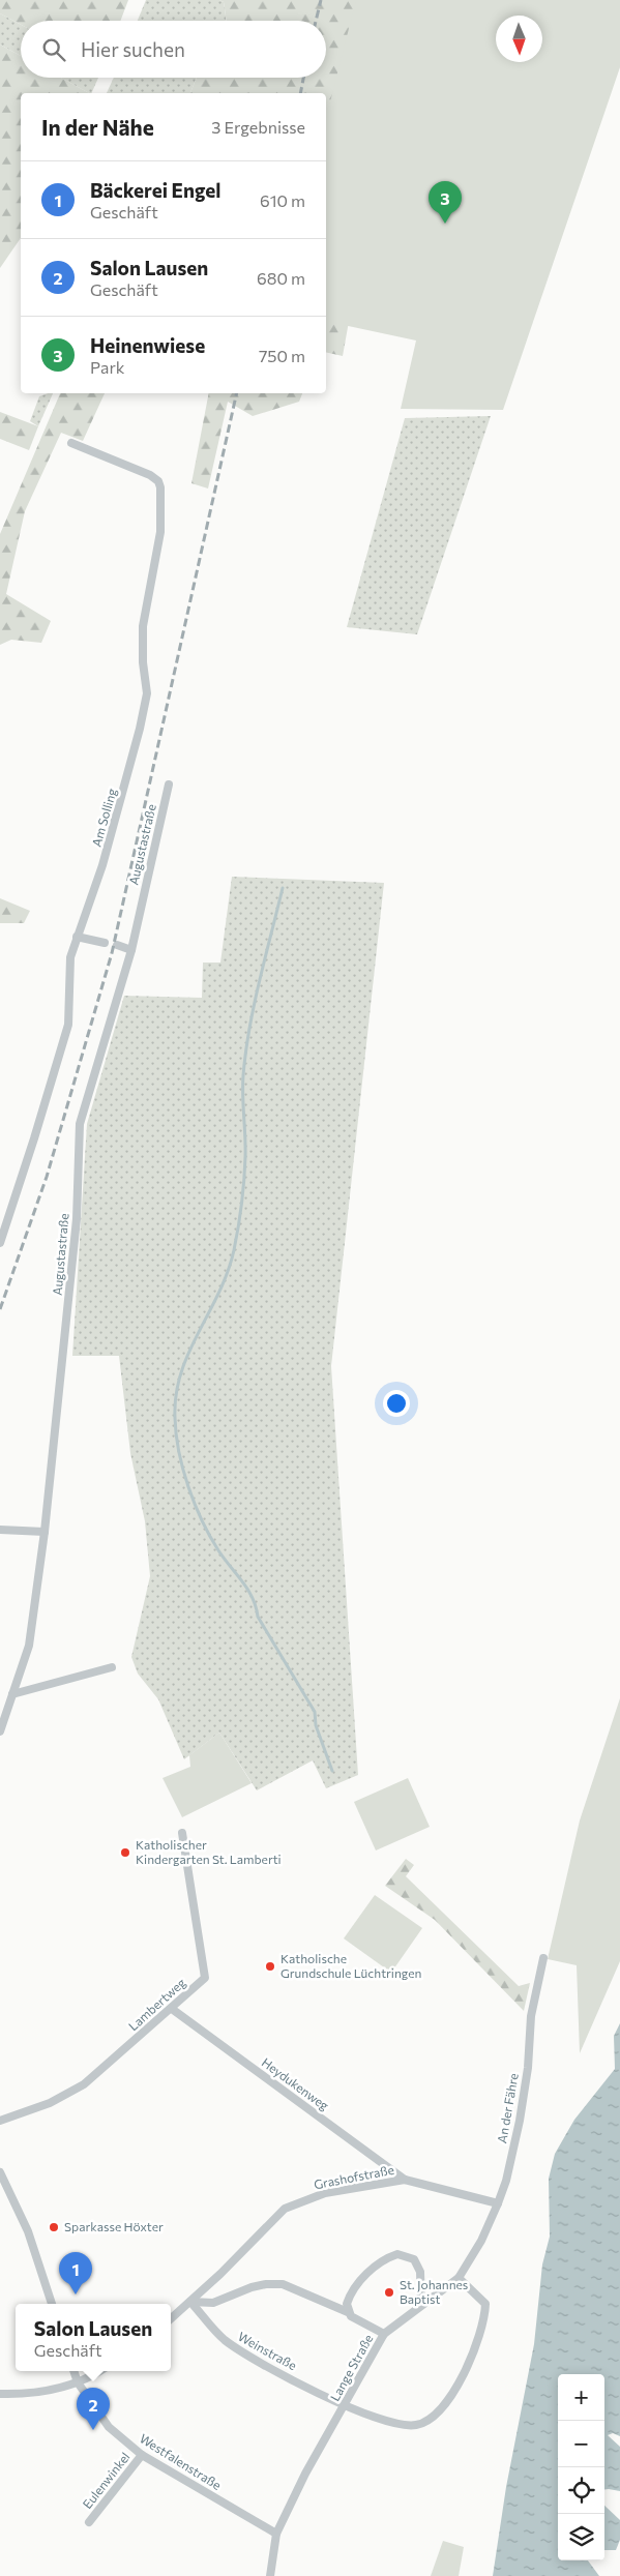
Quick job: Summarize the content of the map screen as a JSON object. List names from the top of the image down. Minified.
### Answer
{"streets":{"street":["Am Solling","Augustastraße","Lambertweg","Heydukenweg","An der Fähre","Grashofstraße","Weinstraße","Lange Straße","Westfalenstraße","Eulenwinkel"]},"crossings":[["Lambertweg","Heydukenweg"],["Heydukenweg","Grashofstraße"],["An der Fähre","Grashofstraße"],["An der Fähre","Lange Straße"],["Grashofstraße","Weinstraße"],["Grashofstraße","Lange Straße"],["Weinstraße","Lange Straße"],["Lange Straße","Westfalenstraße"],["Westfalenstraße","Eulenwinkel"]],"places":["Katholischer Kindergarten St. Lamberti","Katholische Grundschule Lüchtringen","Sparkasse Höxter","St. Johannes Baptist"],"north":"bottom","page":{"search":"Hier suchen","heading":["In der Nähe","3 Ergebnisse"],"list":[{"mark":"1","name":"Bäckerei Engel","note":"Geschäft","value":"610 m"},{"mark":"2","name":"Salon Lausen","note":"Geschäft","value":"680 m"},{"mark":"3","name":"Heinenwiese","note":"Park","value":"750 m"}],"pins":["3","1","2"],"popup":["Salon Lausen","Geschäft"],"map_buttons":["+","−"]}}
